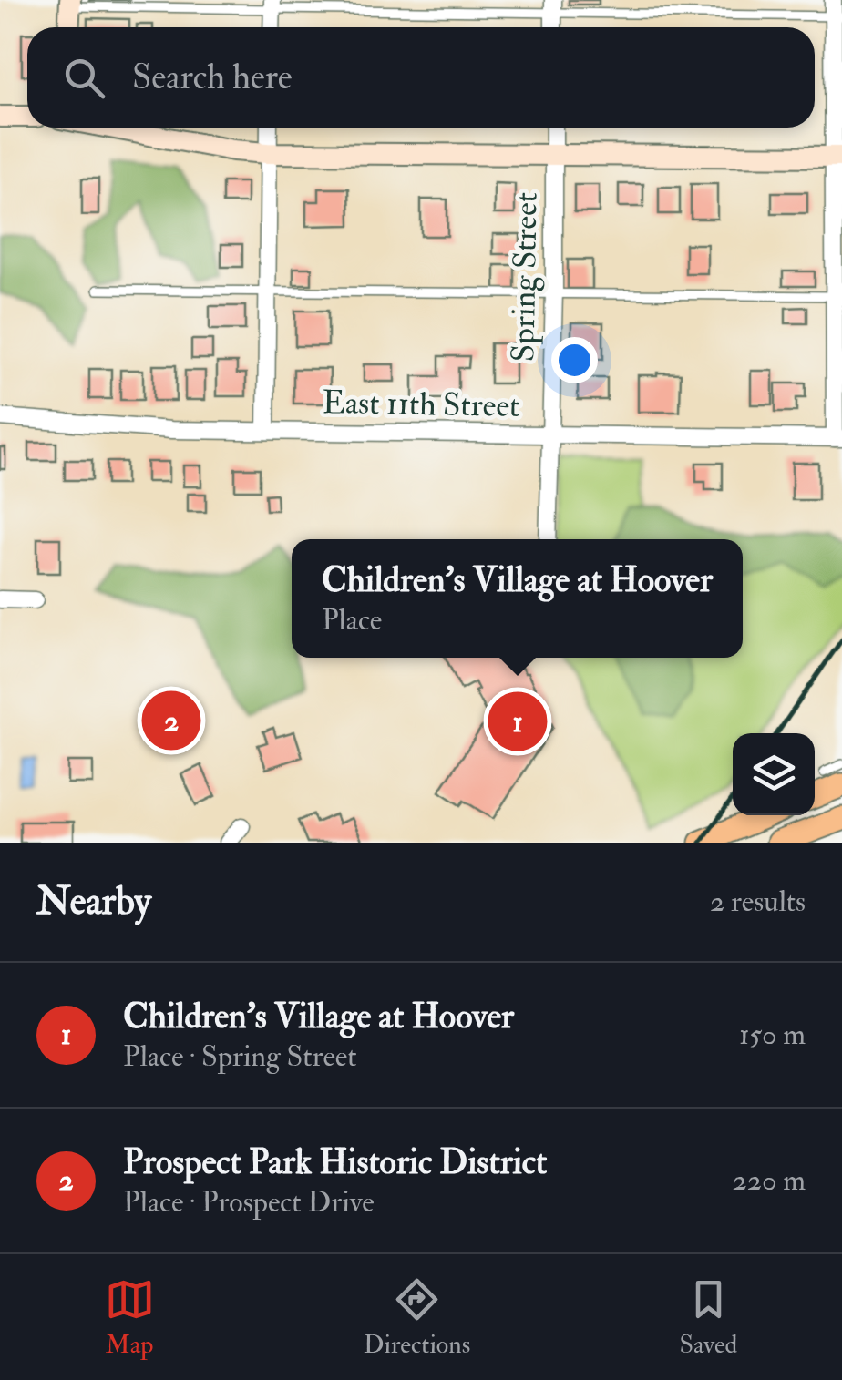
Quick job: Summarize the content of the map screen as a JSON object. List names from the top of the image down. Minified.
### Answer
{"streets":{"street":["Spring Street","East 11th Street"]},"crossings":[["Spring Street","East 11th Street"]],"page":{"search":"Search here","popup":["Children's Village at Hoover","Place"],"pins":["2","1"],"heading":["Nearby","2 results"],"list":[{"mark":"1","name":"Children's Village at Hoover","note":"Place · Spring Street","value":"150 m"},{"mark":"2","name":"Prospect Park Historic District","note":"Place · Prospect Drive","value":"220 m"}],"nav":["Map","Directions","Saved"]}}
